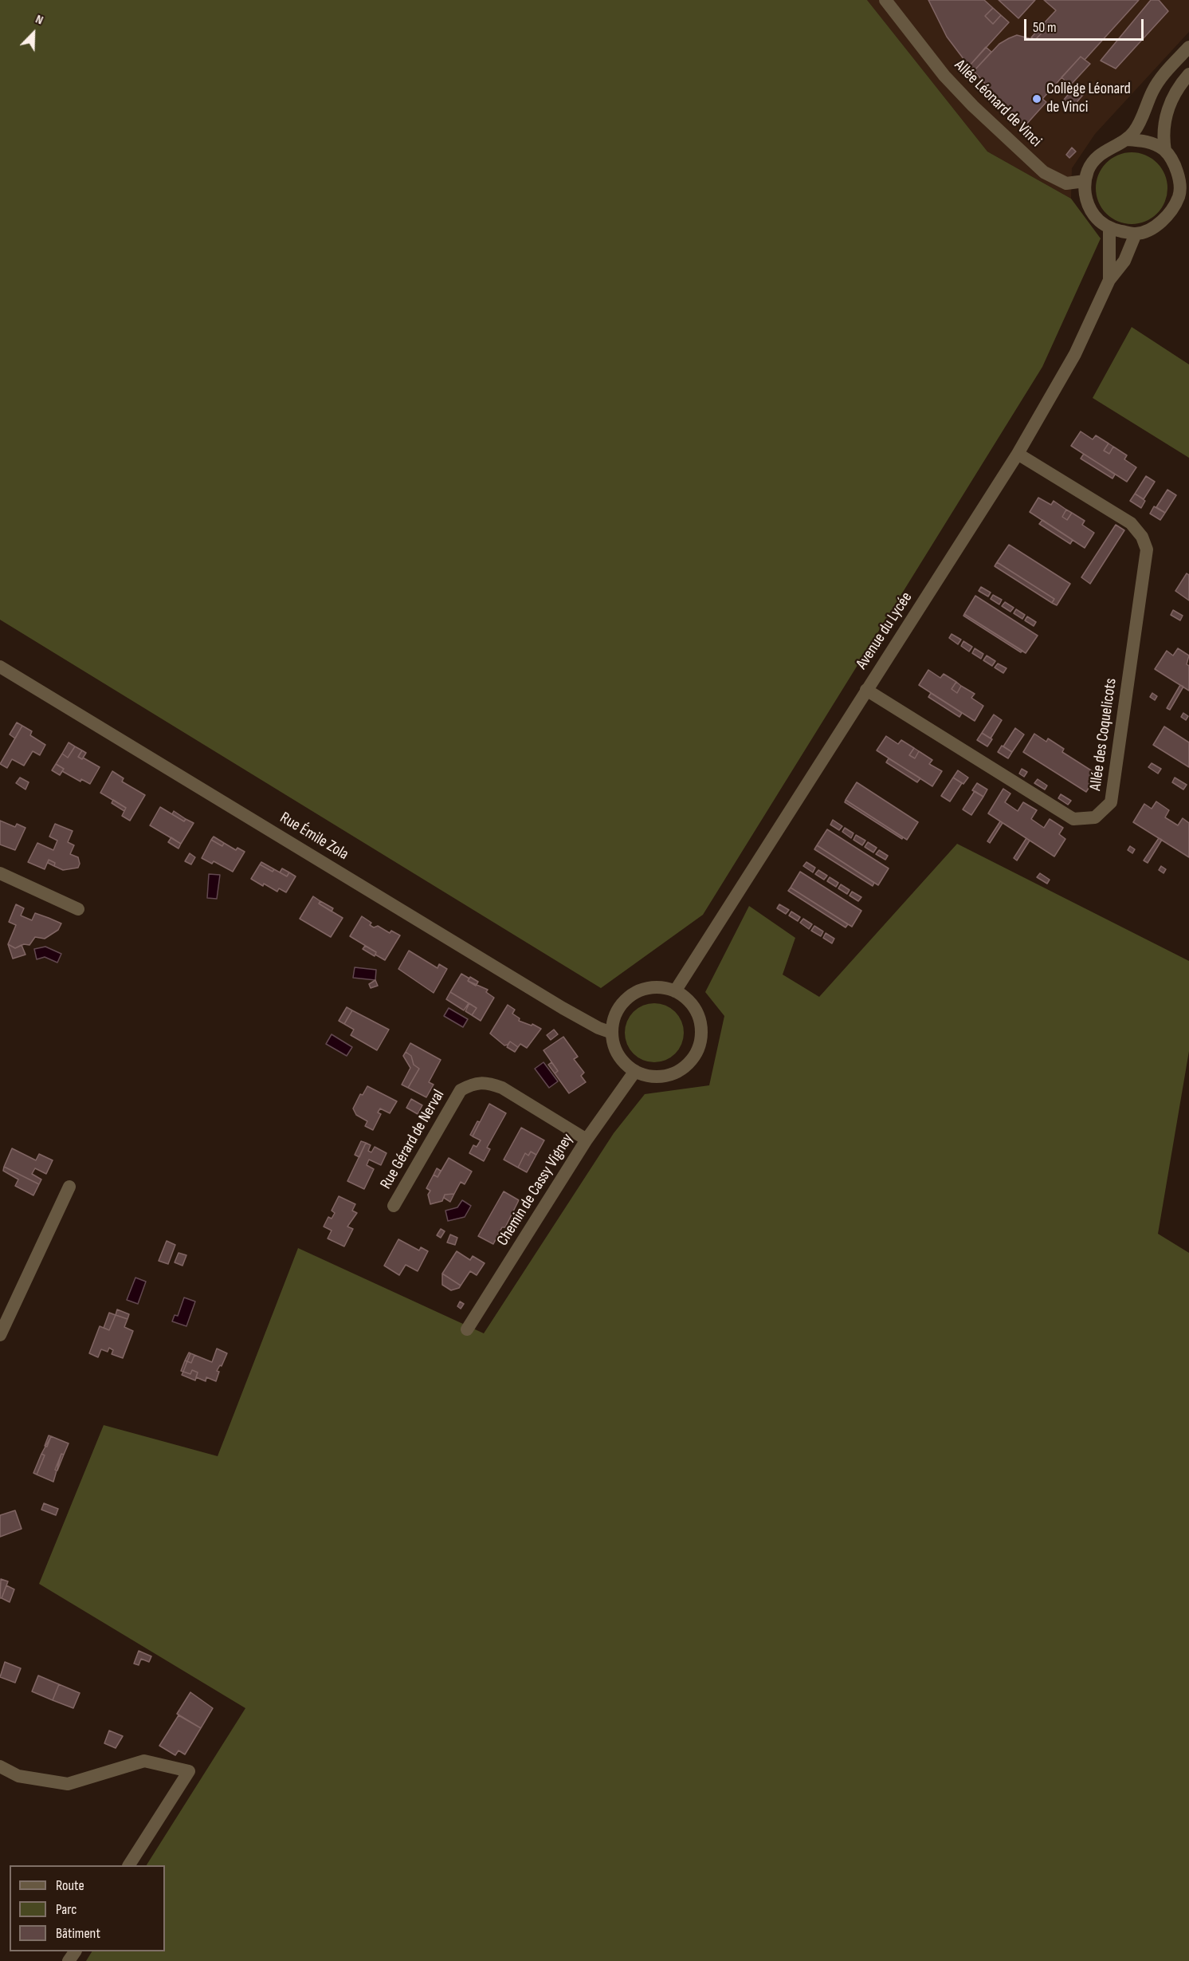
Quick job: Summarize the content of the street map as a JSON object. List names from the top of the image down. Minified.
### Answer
{"streets":{"street":["Allée Léonard de Vinci","Avenue du Lycée","Allée des Coquelicots","Rue Émile Zola","Rue Gérard de Nerval","Chemin de Cassy Vigney"]},"crossings":[["Allée Léonard de Vinci","Avenue du Lycée"],["Avenue du Lycée","Allée des Coquelicots"],["Avenue du Lycée","Rue Émile Zola"],["Avenue du Lycée","Chemin de Cassy Vigney"],["Rue Émile Zola","Chemin de Cassy Vigney"],["Rue Gérard de Nerval","Chemin de Cassy Vigney"]],"places":["Collège Léonard de Vinci"],"legend":["Route","Parc","Bâtiment"],"scale_bar":"50 m","north":"top right"}
